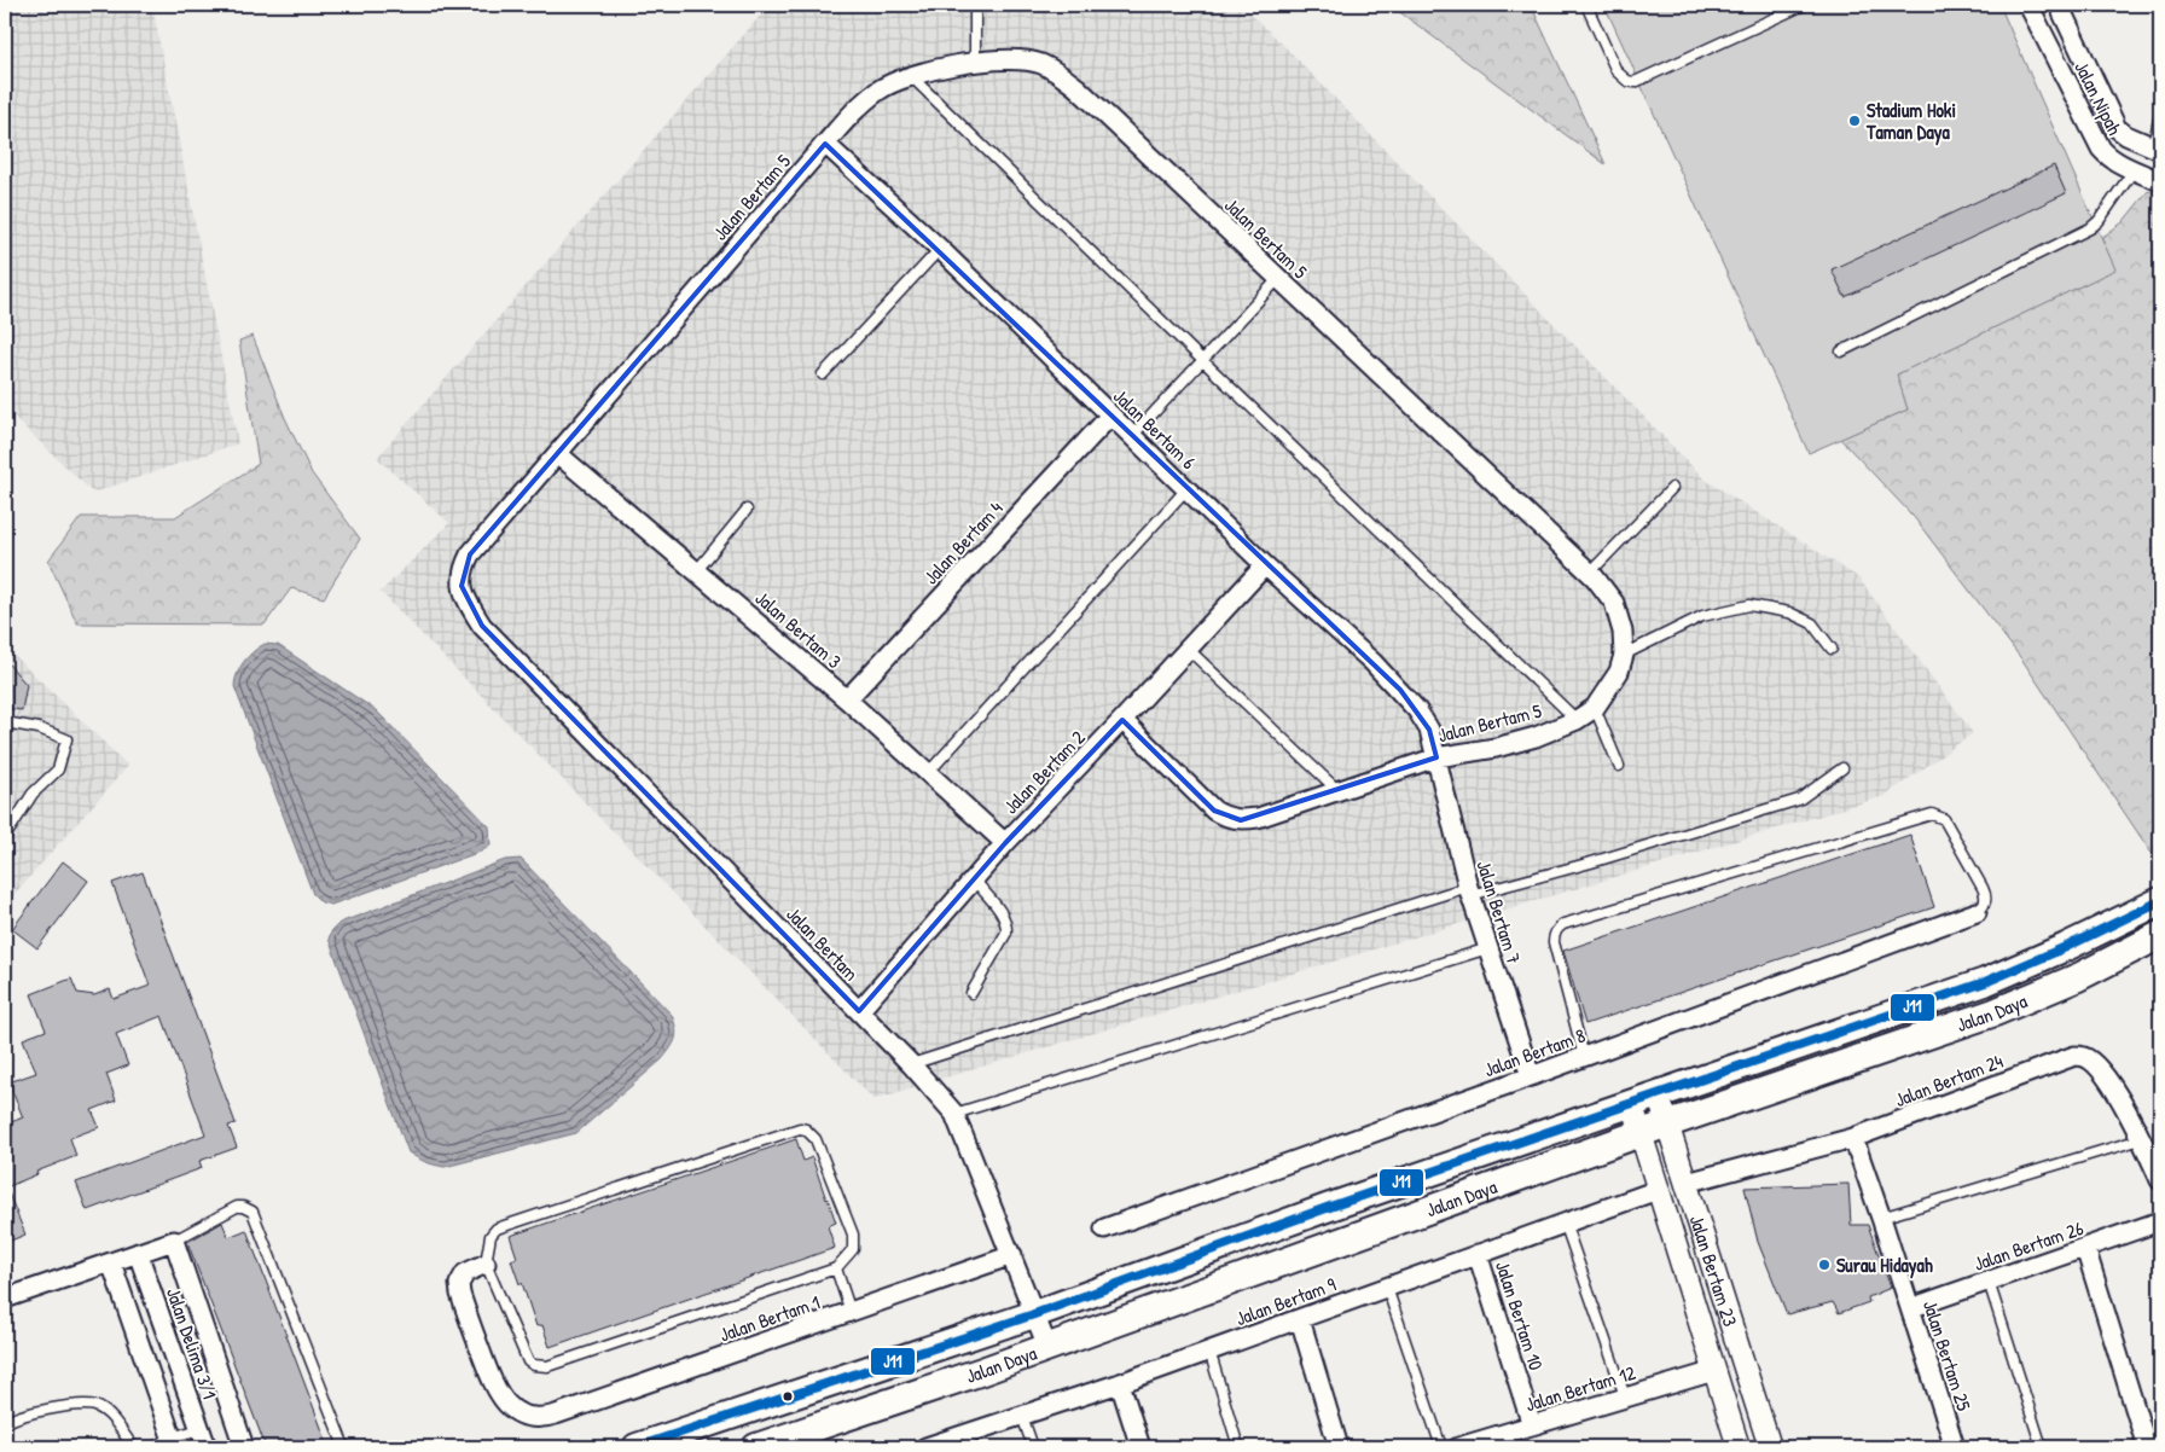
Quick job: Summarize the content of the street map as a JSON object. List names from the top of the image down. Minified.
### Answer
{"streets":{"main road":["Jalan Daya"],"street":["Jalan Nipah","Jalan Bertam 5","Jalan Bertam 6","Jalan Bertam 4","Jalan Bertam 3","Jalan Bertam 2","Jalan Bertam 7","Jalan Bertam","Jalan Bertam 8","Jalan Bertam 24","Jalan Bertam 26","Jalan Bertam 23","Jalan Bertam 9","Jalan Bertam 10","Jalan Bertam 1","Jalan Delima 3/1","Jalan Bertam 25","Jalan Bertam 12"]},"crossings":[["Jalan Bertam 5","Jalan Bertam 6"],["Jalan Bertam 5","Jalan Bertam 3"],["Jalan Bertam 5","Jalan Bertam 2"],["Jalan Bertam 5","Jalan Bertam 7"],["Jalan Bertam 5","Jalan Bertam"],["Jalan Bertam 6","Jalan Bertam 4"],["Jalan Bertam 6","Jalan Bertam 2"],["Jalan Bertam 6","Jalan Bertam 7"],["Jalan Bertam 4","Jalan Bertam 3"],["Jalan Bertam 3","Jalan Bertam 2"],["Jalan Bertam 2","Jalan Bertam"],["Jalan Bertam 7","Jalan Bertam 8"],["Jalan Bertam","Jalan Daya"],["Jalan Bertam","Jalan Bertam 1"],["Jalan Daya","Jalan Bertam 23"],["Jalan Bertam 24","Jalan Bertam 23"],["Jalan Bertam 24","Jalan Bertam 25"],["Jalan Bertam 26","Jalan Bertam 25"],["Jalan Bertam 23","Jalan Bertam 9"],["Jalan Bertam 23","Jalan Bertam 12"],["Jalan Bertam 9","Jalan Bertam 10"],["Jalan Bertam 10","Jalan Bertam 12"]],"places":["Stadium Hoki Taman Daya","Surau Hidayah"],"lines":["transit line J11"]}
